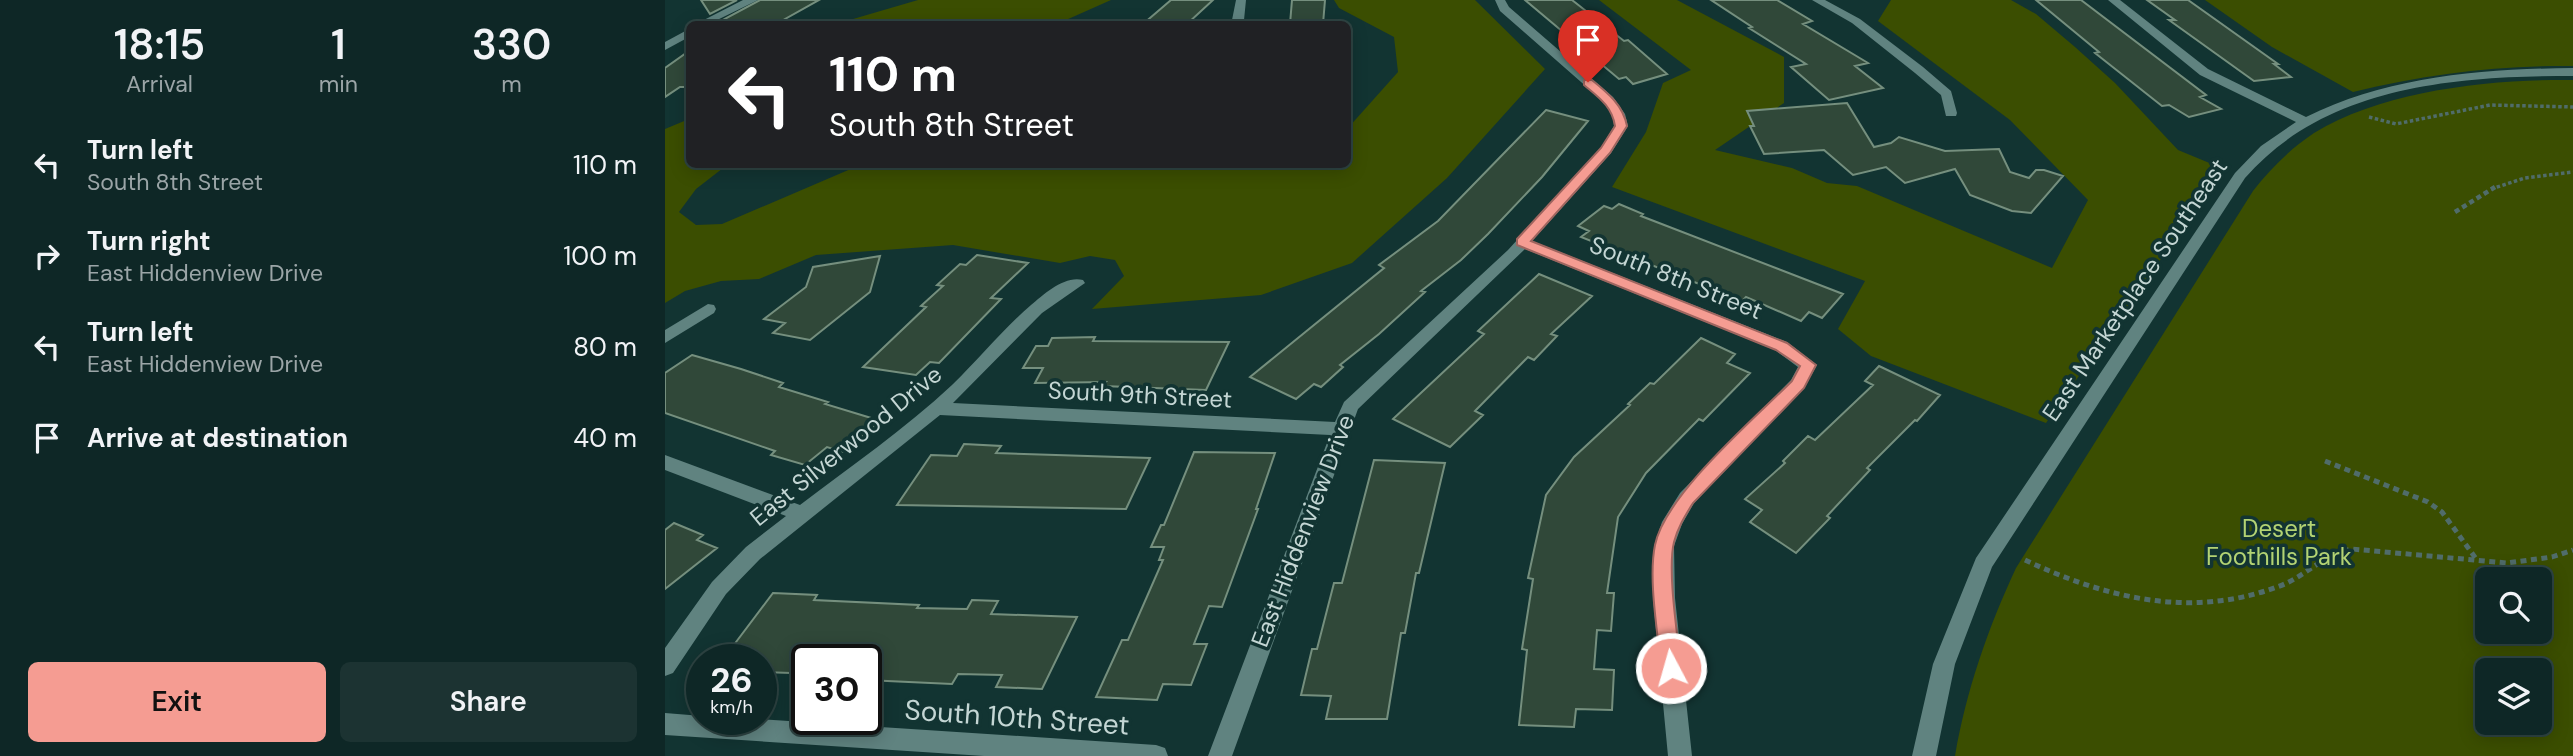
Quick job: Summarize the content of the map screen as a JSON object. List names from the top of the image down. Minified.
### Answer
{"streets":{"street":["South 8th Street","East Marketplace Southeast","South 9th Street","East Silverwood Drive","East Hiddenview Drive","South 10th Street"]},"crossings":[["South 8th Street","East Hiddenview Drive"],["South 9th Street","East Silverwood Drive"],["South 9th Street","East Hiddenview Drive"]],"parks":["Desert Foothills Park"],"page":{"eta":["18:15","Arrival","1","min","330","m"],"turn":["110 m","South 8th Street"],"list":[{"name":"Turn left","note":"South 8th Street","value":"110 m"},{"name":"Turn right","note":"East Hiddenview Drive","value":"100 m"},{"name":"Turn left","note":"East Hiddenview Drive","value":"80 m"},{"name":"Arrive at destination","value":"40 m"}],"speed":"26 km/h","limit":"30","buttons":["Exit","Share"]}}
